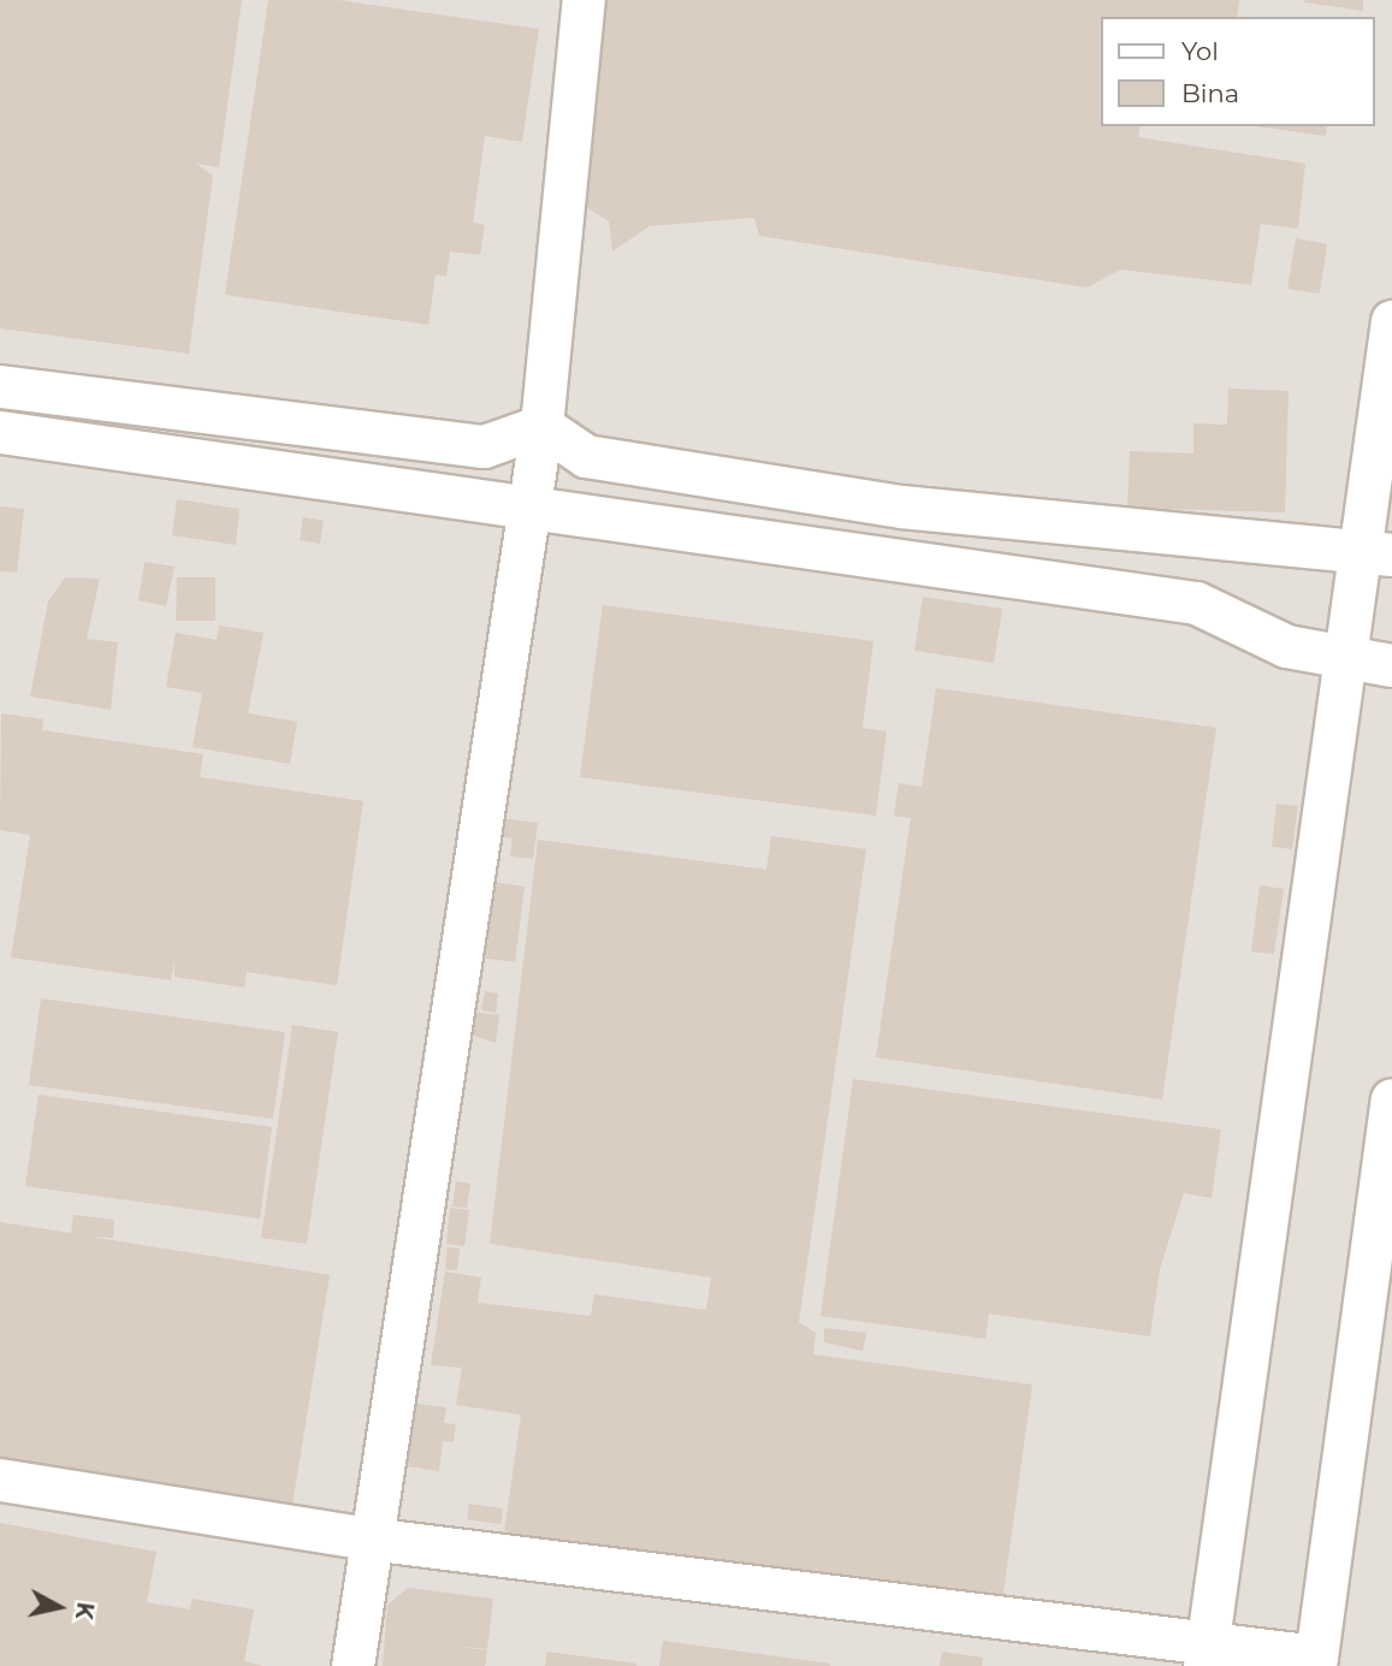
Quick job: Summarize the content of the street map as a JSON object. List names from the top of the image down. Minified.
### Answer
{"legend":["Yol","Bina"],"north":"right"}
